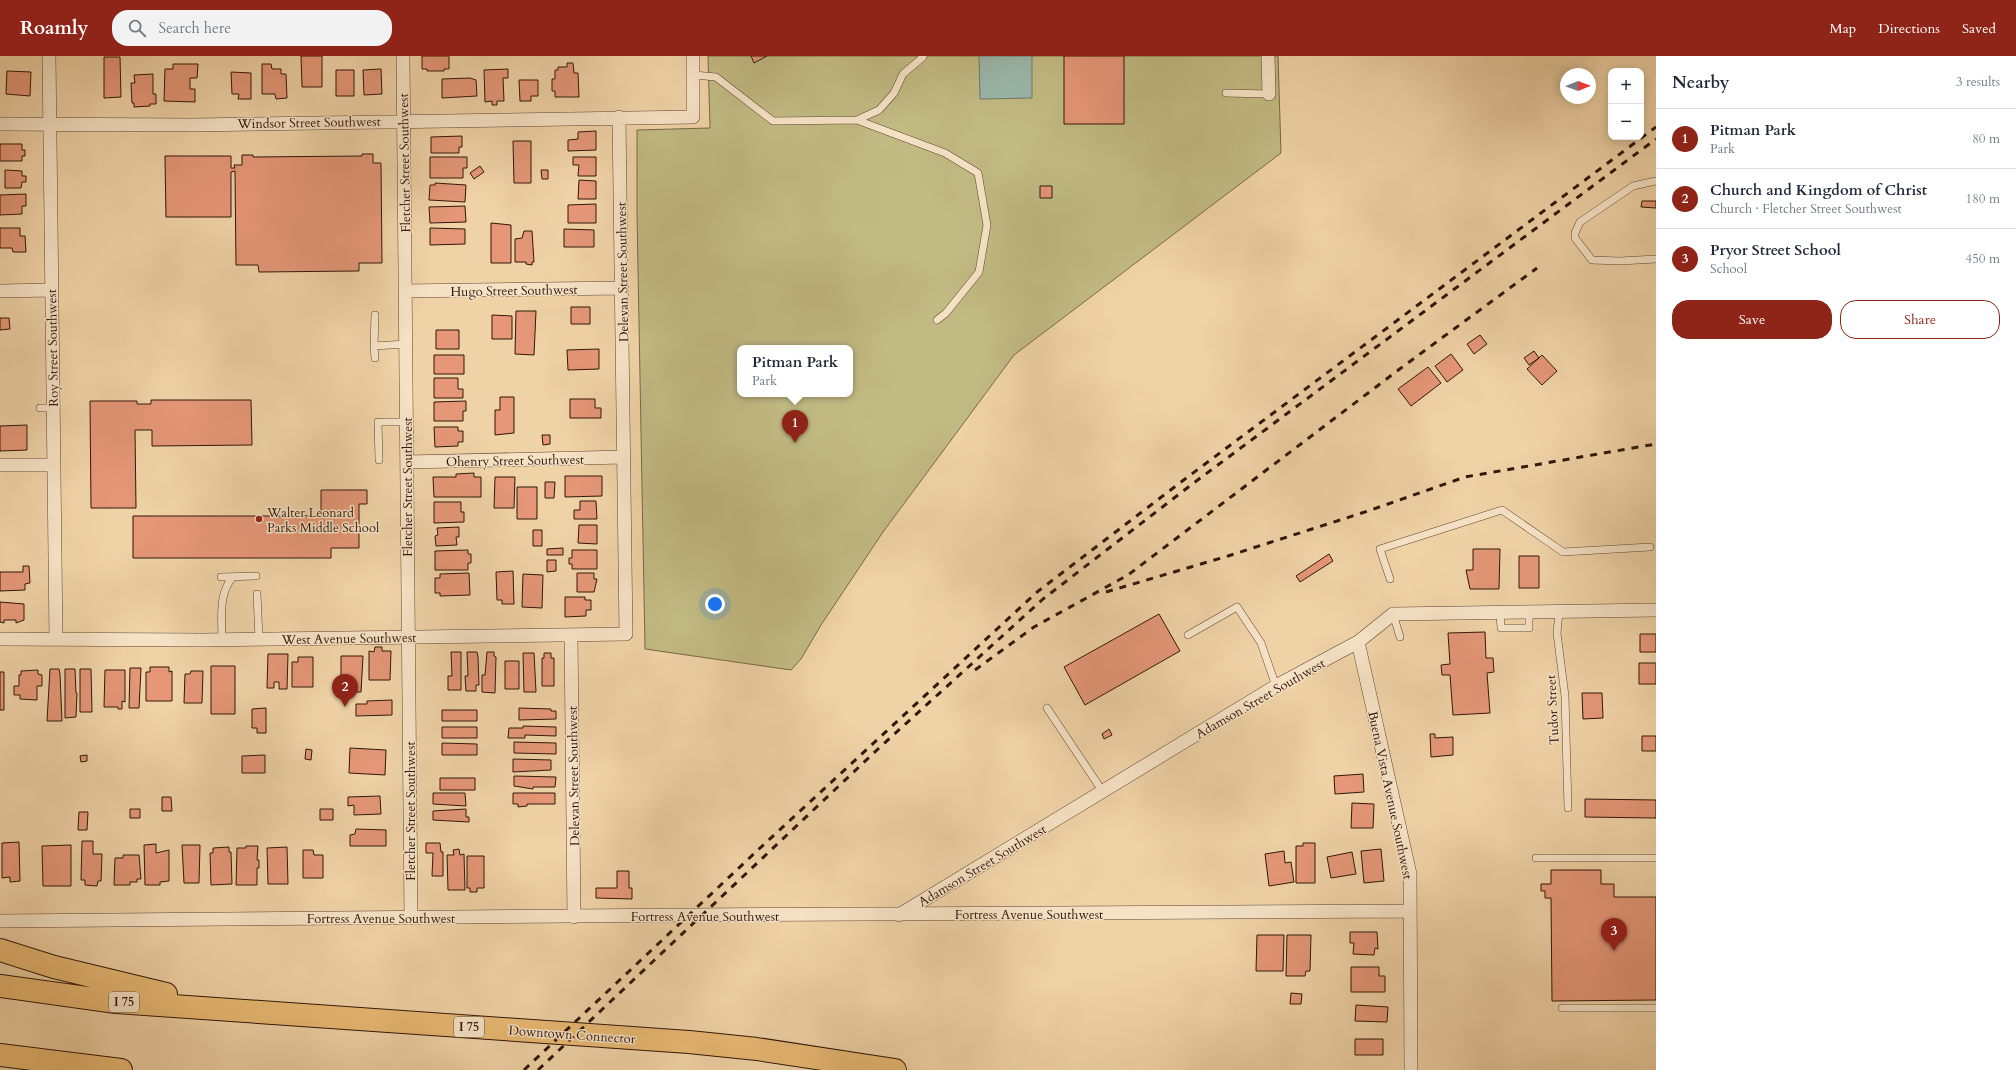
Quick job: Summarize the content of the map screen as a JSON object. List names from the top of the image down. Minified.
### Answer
{"streets":{"highway":["I 75","Downtown Connector"],"street":["Windsor Street Southwest","Fletcher Street Southwest","Delevan Street Southwest","Hugo Street Southwest","Roy Street Southwest","Ohenry Street Southwest","West Avenue Southwest","Adamson Street Southwest","Buena Vista Avenue Southwest","Fortress Avenue Southwest"],"lane":["Tudor Street"]},"crossings":[["Windsor Street Southwest","Fletcher Street Southwest"],["Windsor Street Southwest","Delevan Street Southwest"],["Windsor Street Southwest","Roy Street Southwest"],["Fletcher Street Southwest","Hugo Street Southwest"],["Fletcher Street Southwest","Ohenry Street Southwest"],["Fletcher Street Southwest","West Avenue Southwest"],["Fletcher Street Southwest","Fortress Avenue Southwest"],["Delevan Street Southwest","Hugo Street Southwest"],["Delevan Street Southwest","Ohenry Street Southwest"],["Delevan Street Southwest","West Avenue Southwest"],["Delevan Street Southwest","Fortress Avenue Southwest"],["Roy Street Southwest","West Avenue Southwest"],["Adamson Street Southwest","Buena Vista Avenue Southwest"],["Adamson Street Southwest","Fortress Avenue Southwest"],["Buena Vista Avenue Southwest","Fortress Avenue Southwest"],["I 75","Downtown Connector"]],"places":["Walter Leonard Parks Middle School"],"north":"right","page":{"header":"Roamly","search":"Search here","nav":["Map","Directions","Saved"],"heading":["Nearby","3 results"],"map_buttons":["+","−"],"list":[{"mark":"1","name":"Pitman Park","note":"Park","value":"80 m"},{"mark":"2","name":"Church and Kingdom of Christ","note":"Church · Fletcher Street Southwest","value":"180 m"},{"mark":"3","name":"Pryor Street School","note":"School","value":"450 m"}],"buttons":["Save","Share"],"popup":["Pitman Park","Park"],"pins":["1","2","3"]}}
